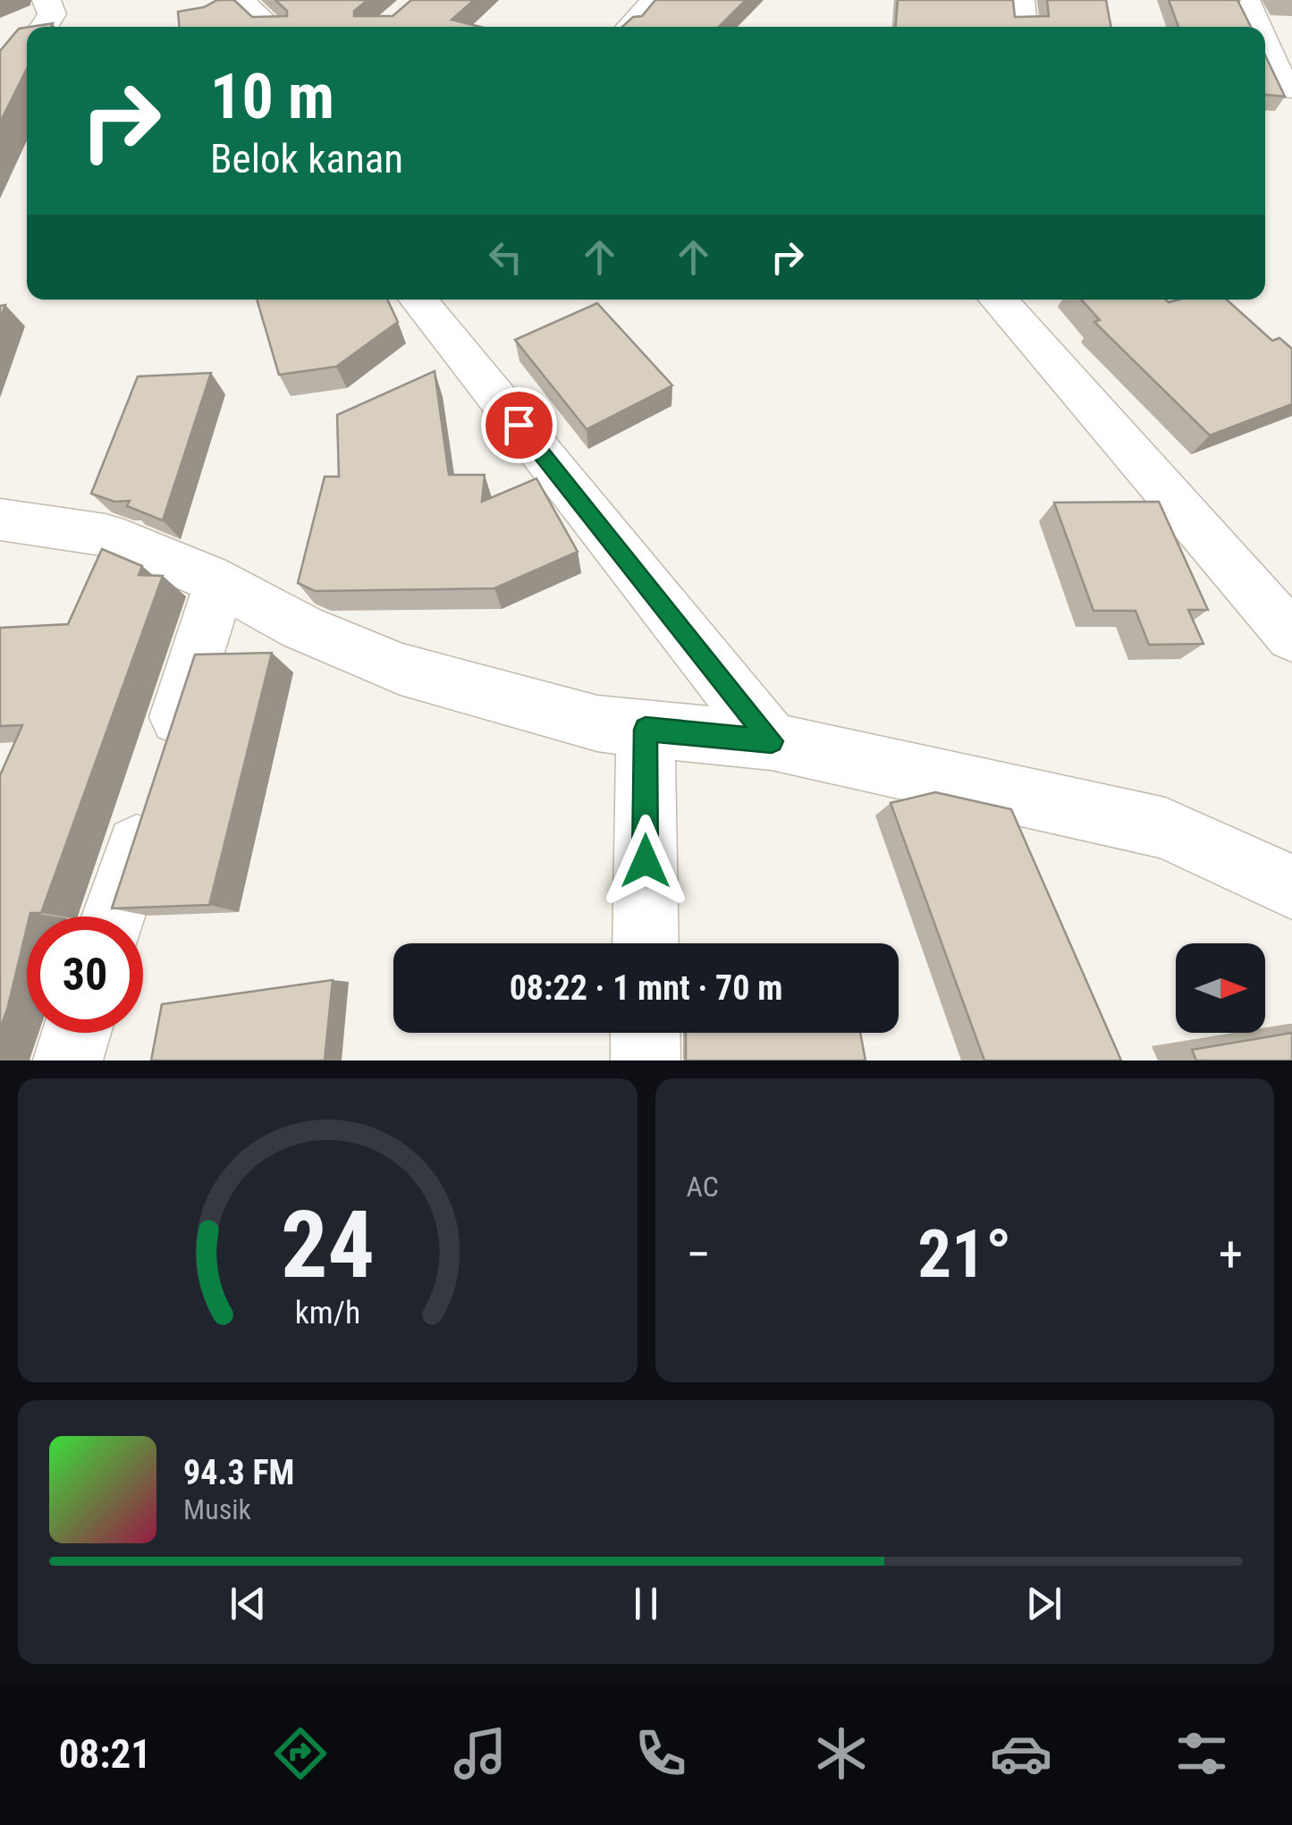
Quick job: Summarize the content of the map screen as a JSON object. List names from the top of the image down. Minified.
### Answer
{"north":"right","page":{"turn":["10 m","Belok kanan"],"limit":"30","trip":"08:22 · 1 mnt · 70 m","tile":"AC","heat":["−","21°","+"],"song":["94.3 FM","Musik"],"tabs":"08:21","gauge":["24","km/h"]}}
